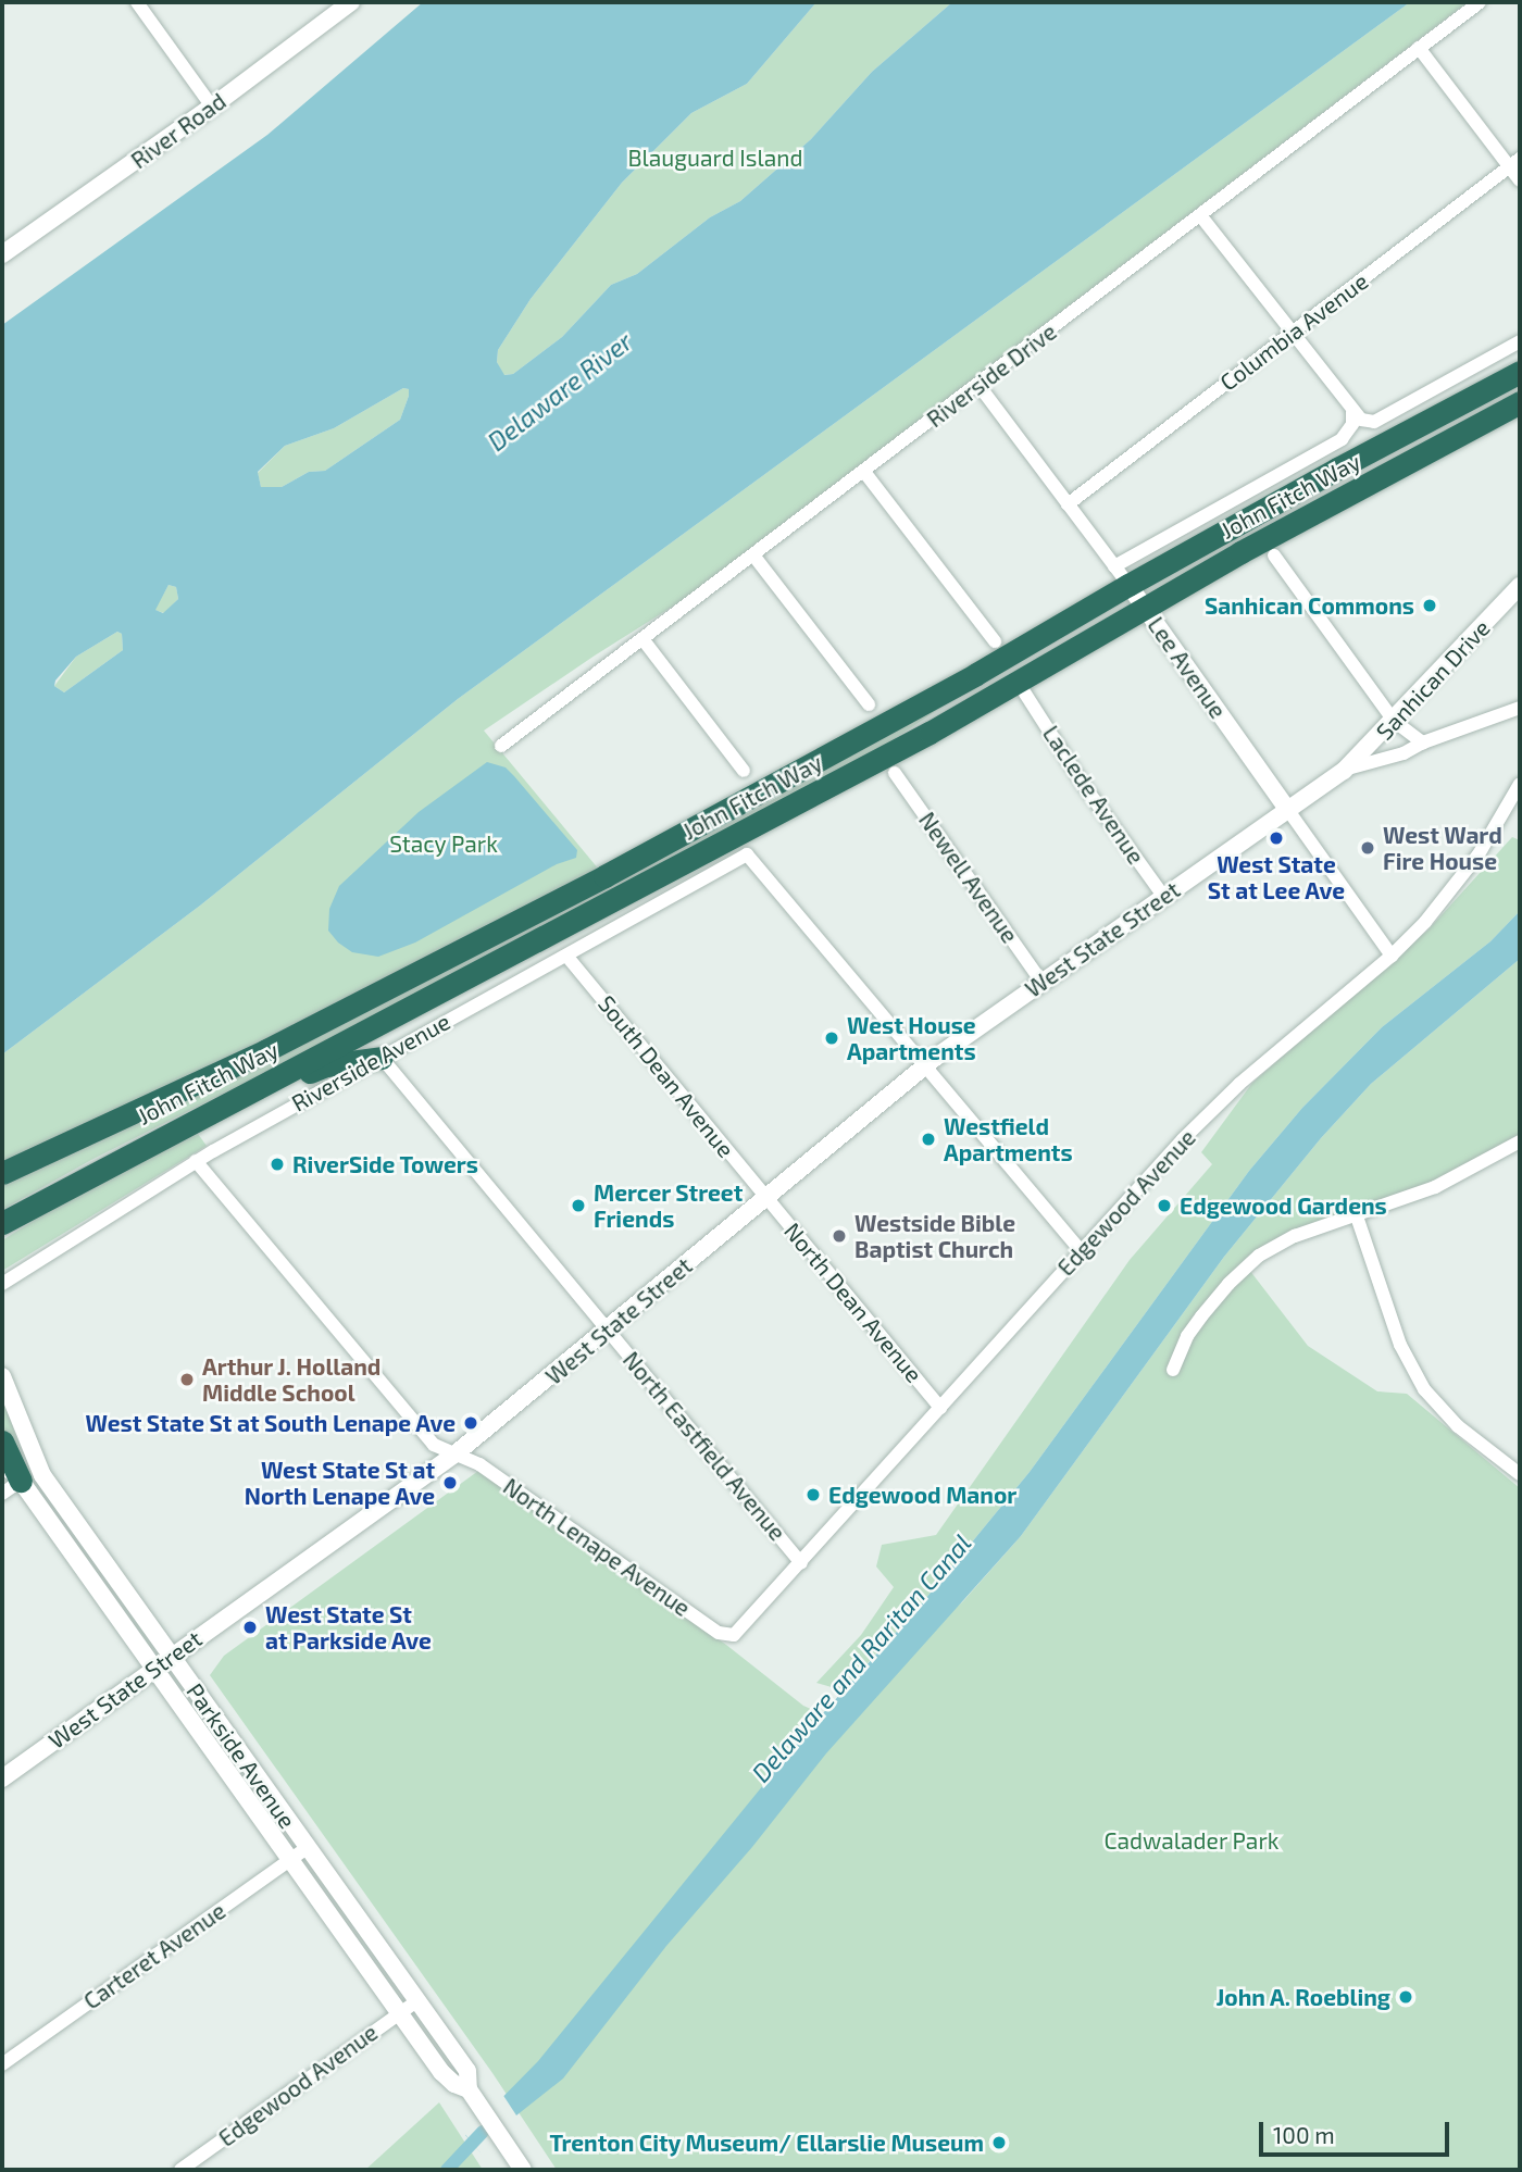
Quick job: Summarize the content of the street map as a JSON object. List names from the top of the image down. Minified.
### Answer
{"streets":{"highway":["John Fitch Way"],"main road":["River Road","Lee Avenue","Sanhican Drive","West State Street","Parkside Avenue"],"street":["Columbia Avenue","Riverside Drive","Laclede Avenue","Newell Avenue","Riverside Avenue","South Dean Avenue","Edgewood Avenue","North Dean Avenue","North Eastfield Avenue","North Lenape Avenue","Carteret Avenue"]},"crossings":[["Columbia Avenue","Lee Avenue"],["Riverside Drive","Lee Avenue"],["John Fitch Way","Lee Avenue"],["Lee Avenue","West State Street"],["Lee Avenue","Edgewood Avenue"],["Sanhican Drive","West State Street"],["Laclede Avenue","West State Street"],["Newell Avenue","West State Street"],["West State Street","Riverside Avenue"],["West State Street","South Dean Avenue"],["West State Street","North Dean Avenue"],["West State Street","North Eastfield Avenue"],["West State Street","North Lenape Avenue"],["West State Street","Parkside Avenue"],["Riverside Avenue","South Dean Avenue"],["Riverside Avenue","North Eastfield Avenue"],["Riverside Avenue","North Lenape Avenue"],["South Dean Avenue","North Dean Avenue"],["Edgewood Avenue","North Dean Avenue"],["Edgewood Avenue","North Eastfield Avenue"],["Edgewood Avenue","North Lenape Avenue"],["Edgewood Avenue","Parkside Avenue"],["Parkside Avenue","Carteret Avenue"]],"water":["Delaware River","Delaware and Raritan Canal"],"parks":["Blauguard Island","Stacy Park","Cadwalader Park"],"places":["Sanhican Commons","West State St at Lee Ave","West Ward Fire House","West House Apartments","Westfield Apartments","RiverSide Towers","Mercer Street Friends","Edgewood Gardens","Westside Bible Baptist Church","Arthur J. Holland Middle School","West State St at South Lenape Ave","West State St at North Lenape Ave","Edgewood Manor","West State St at Parkside Ave","John A. Roebling","Trenton City Museum/ Ellarslie Museum"],"scale_bar":"100 m"}
